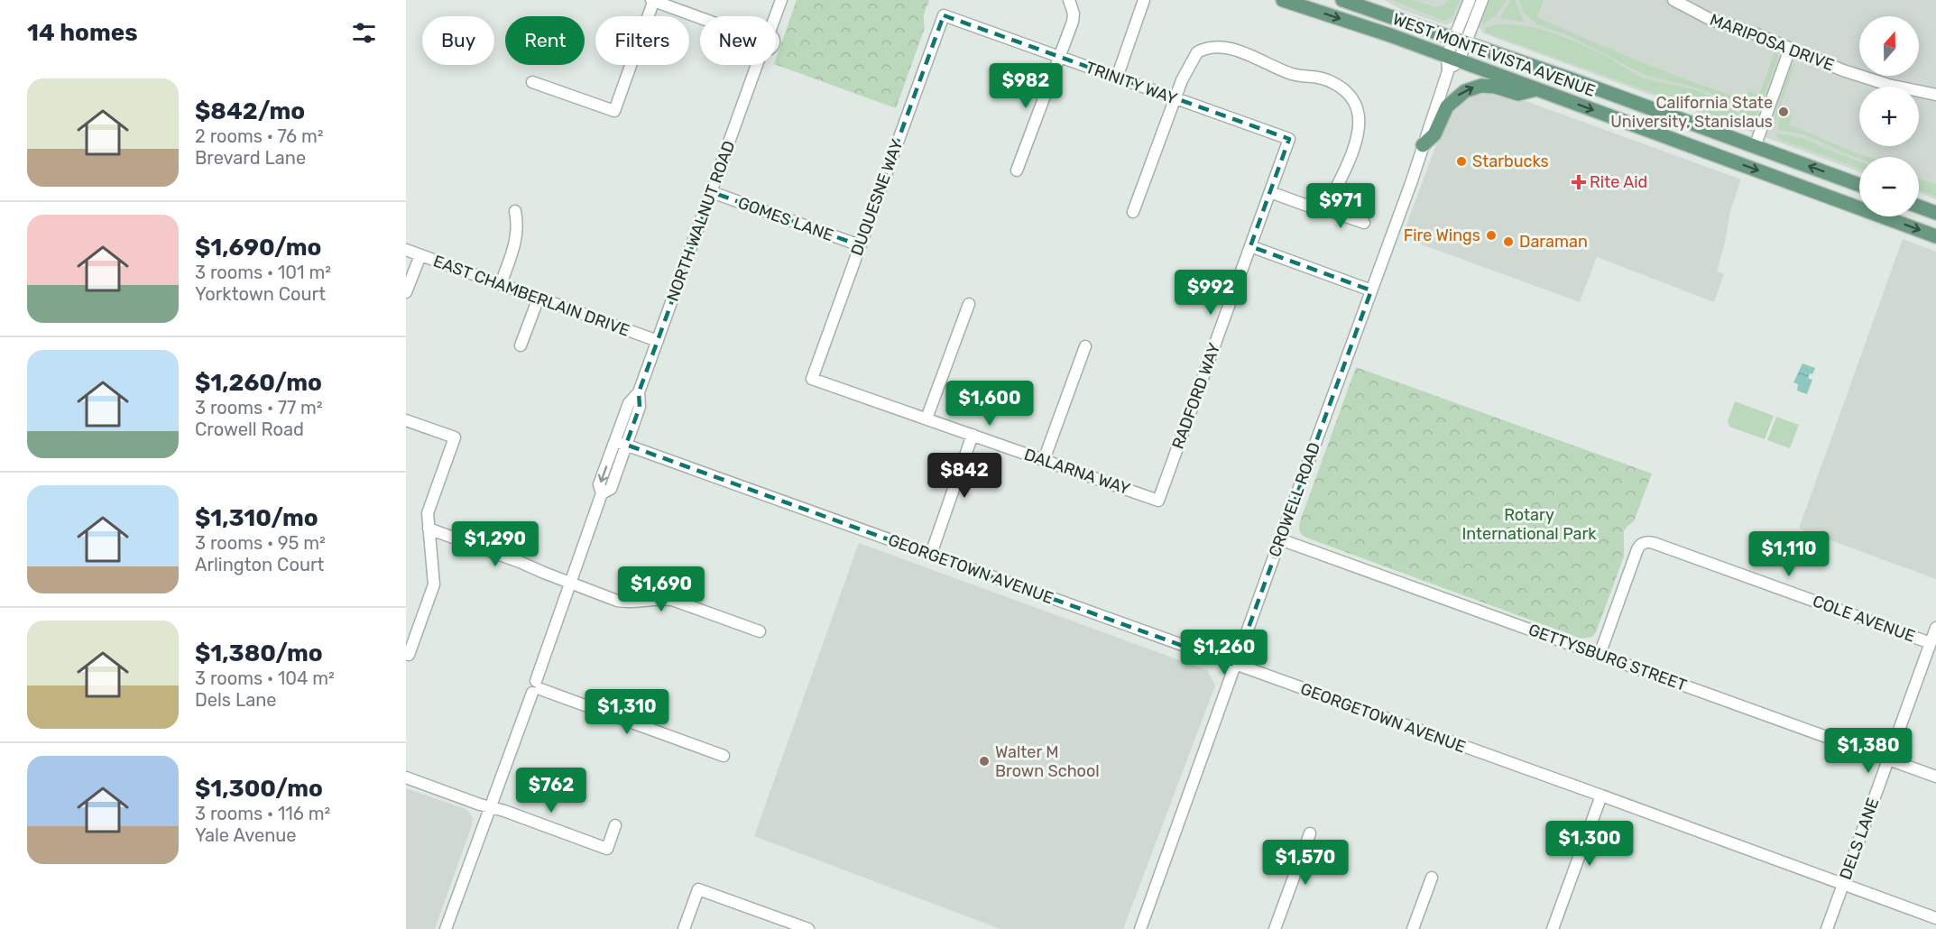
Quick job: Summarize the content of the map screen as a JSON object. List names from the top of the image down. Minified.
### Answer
{"streets":{"main road":["WEST MONTE VISTA AVENUE"],"street":["MARIPOSA DRIVE","TRINITY WAY","DUQUESNE WAY","GOMES LANE","NORTH WALNUT ROAD","EAST CHAMBERLAIN DRIVE","RADFORD WAY","DALARNA WAY","CROWELL ROAD","GEORGETOWN AVENUE","COLE AVENUE","GETTYSBURG STREET","DELS LANE"]},"crossings":[["WEST MONTE VISTA AVENUE","CROWELL ROAD"],["TRINITY WAY","DUQUESNE WAY"],["TRINITY WAY","RADFORD WAY"],["DUQUESNE WAY","GOMES LANE"],["DUQUESNE WAY","DALARNA WAY"],["GOMES LANE","NORTH WALNUT ROAD"],["NORTH WALNUT ROAD","EAST CHAMBERLAIN DRIVE"],["NORTH WALNUT ROAD","GEORGETOWN AVENUE"],["RADFORD WAY","DALARNA WAY"],["CROWELL ROAD","GEORGETOWN AVENUE"],["CROWELL ROAD","GETTYSBURG STREET"],["GEORGETOWN AVENUE","DELS LANE"],["COLE AVENUE","GETTYSBURG STREET"],["COLE AVENUE","DELS LANE"],["GETTYSBURG STREET","DELS LANE"]],"parks":["Rotary International Park"],"places":{"other":["California State University, Stanislaus","Starbucks","Fire Wings","Daraman","Walter M Brown School"],"health":["Rite Aid"]},"north":"top","page":{"heading":"14 homes","map_buttons":["+","−"],"chip":["Buy","Rent","Filters","New"],"price":["$982","$971","$992","$1,600","$842","$1,290","$1,110","$1,690","$1,260","$1,310","$1,380","$762","$1,300","$1,570"],"list":[{"name":"$842/mo","note":"2 rooms · 76 m² · Brevard Lane"},{"name":"$1,690/mo","note":"3 rooms · 101 m² · Yorktown Court"},{"name":"$1,260/mo","note":"3 rooms · 77 m² · Crowell Road"},{"name":"$1,310/mo","note":"3 rooms · 95 m² · Arlington Court"},{"name":"$1,380/mo","note":"3 rooms · 104 m² · Dels Lane"},{"name":"$1,300/mo","note":"3 rooms · 116 m² · Yale Avenue"}]}}
